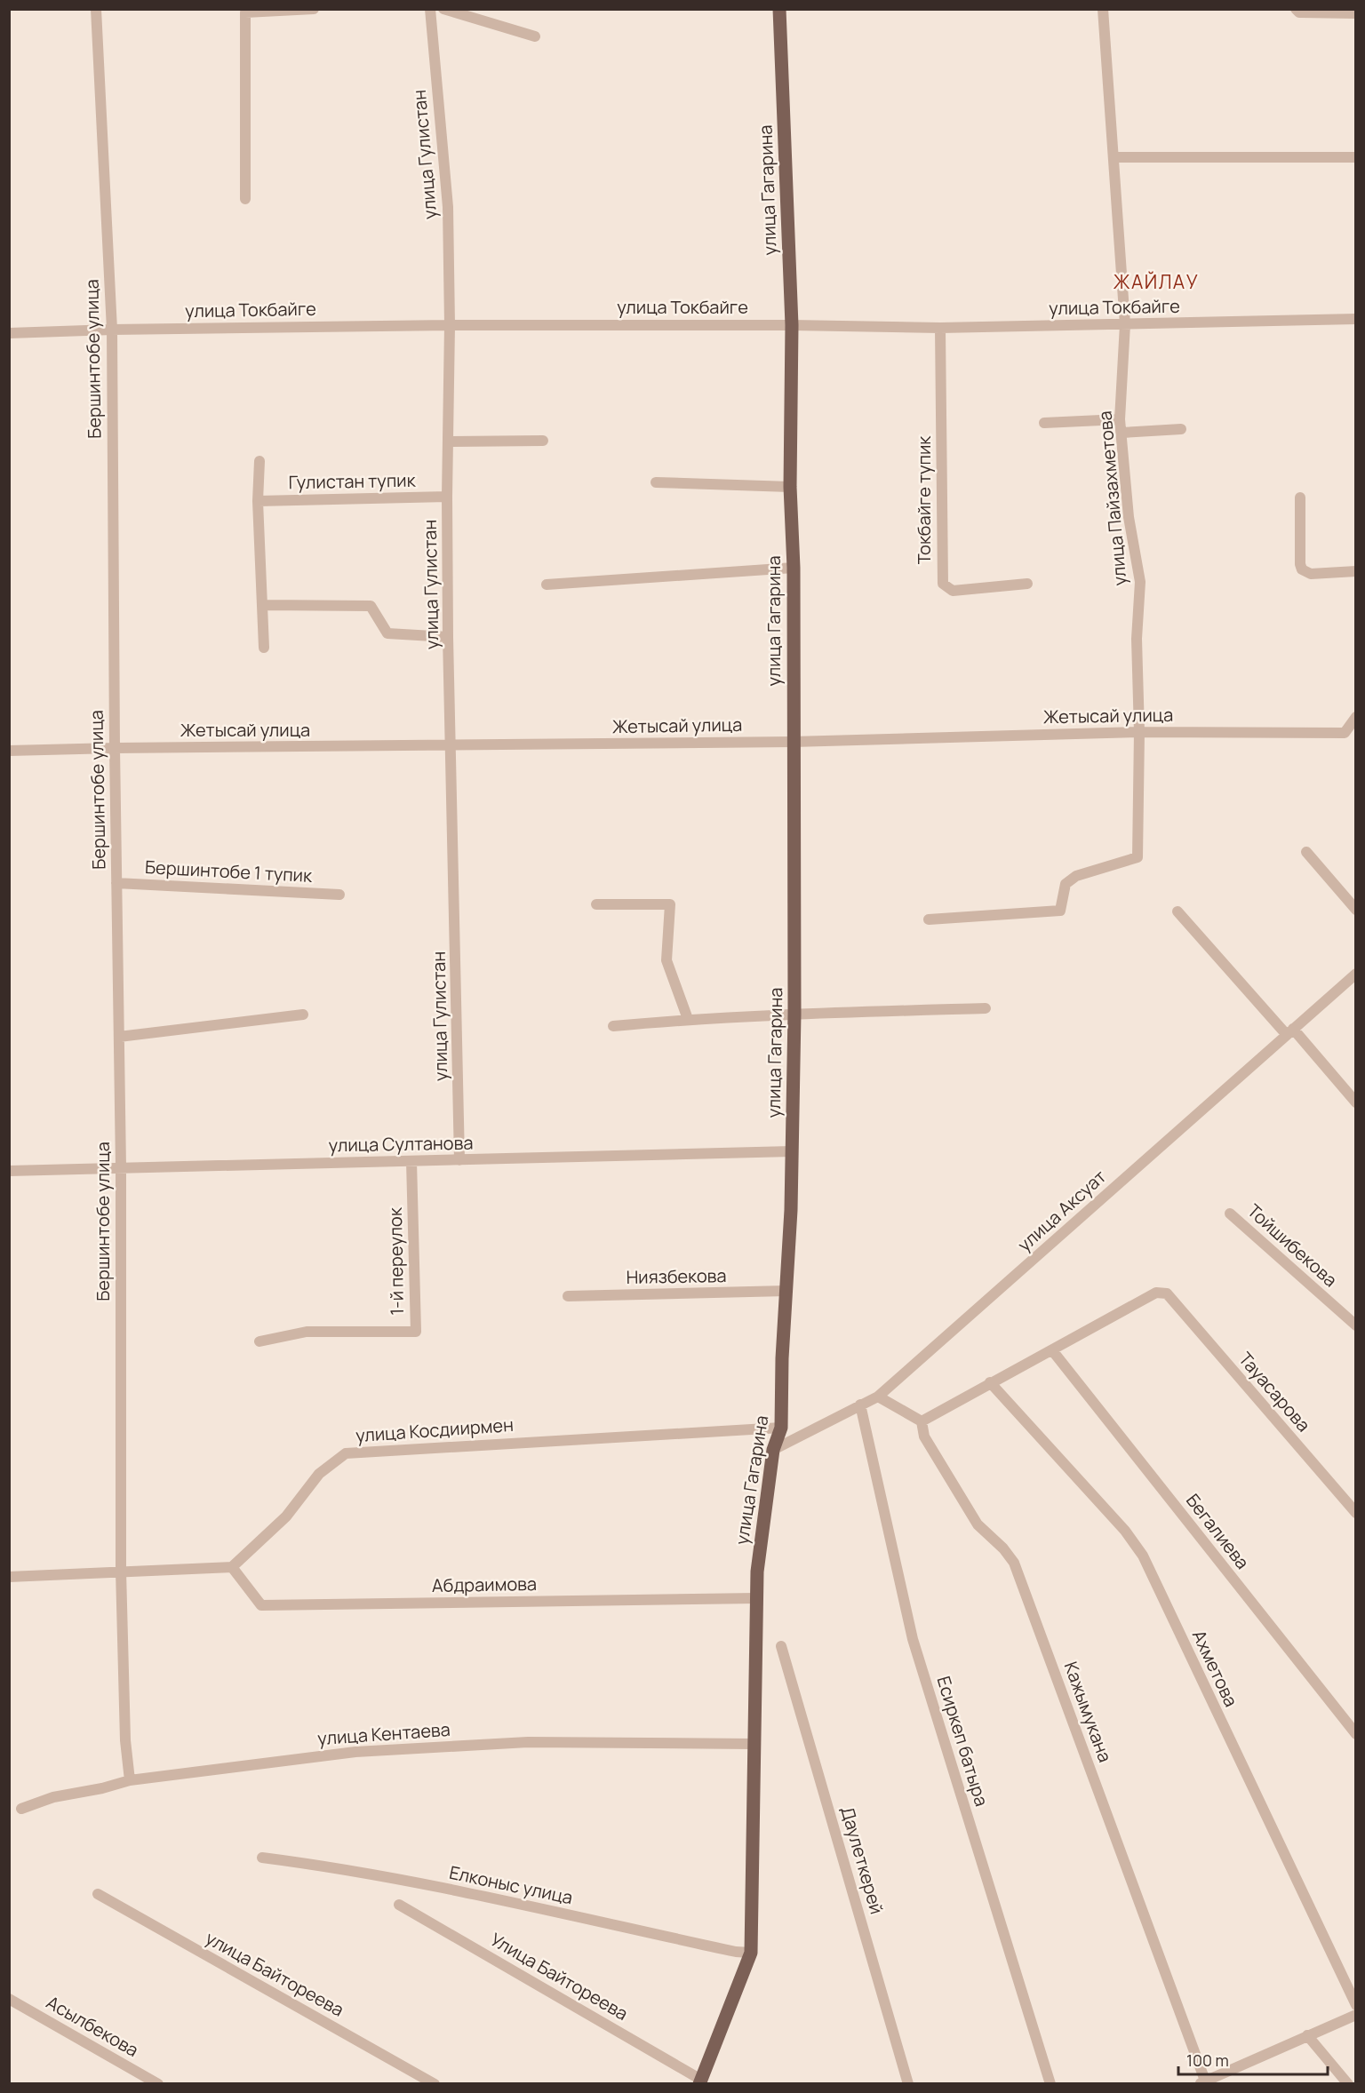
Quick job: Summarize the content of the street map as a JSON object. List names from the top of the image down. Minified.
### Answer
{"streets":{"main road":["улица Гагарина"],"street":["улица Гулистан","улица Токбайге","Бершинтобе улица","Гулистан тупик","улица Пайзахметова","Токбайге тупик","Жетысай улица","Бершинтобе 1 тупик","улица Султанова","улица Аксуат","Тойшибекова","1-й переулок","Ниязбекова","Тауасарова","улица Косдиирмен","Бегалиева","Абдраимова","Ахметова","Кажымукана","улица Кентаева","Есиркеп батыра","Даулеткерей","Елконыс улица","улица Байтореева","Улица Байтореева","Асылбекова"]},"crossings":[["улица Гулистан","улица Токбайге"],["улица Гулистан","Гулистан тупик"],["улица Гулистан","Жетысай улица"],["улица Гулистан","улица Султанова"],["улица Гагарина","улица Токбайге"],["улица Гагарина","Жетысай улица"],["улица Гагарина","улица Султанова"],["улица Гагарина","улица Аксуат"],["улица Гагарина","Ниязбекова"],["улица Гагарина","улица Косдиирмен"],["улица Гагарина","Абдраимова"],["улица Гагарина","улица Кентаева"],["улица Гагарина","Елконыс улица"],["улица Гагарина","Улица Байтореева"],["улица Токбайге","Бершинтобе улица"],["улица Токбайге","улица Пайзахметова"],["улица Токбайге","Токбайге тупик"],["Бершинтобе улица","Жетысай улица"],["Бершинтобе улица","Бершинтобе 1 тупик"],["Бершинтобе улица","улица Султанова"],["Бершинтобе улица","улица Кентаева"],["улица Пайзахметова","Жетысай улица"],["улица Султанова","1-й переулок"],["улица Аксуат","Есиркеп батыра"],["Тауасарова","Бегалиева"],["улица Косдиирмен","Абдраимова"]],"districts":["ЖАЙЛАУ"],"scale_bar":"100 m"}
